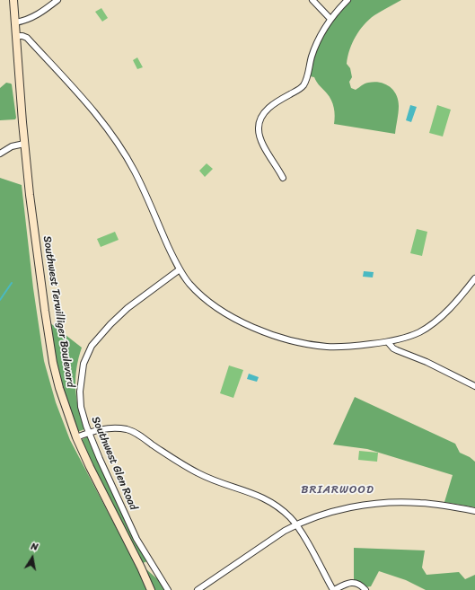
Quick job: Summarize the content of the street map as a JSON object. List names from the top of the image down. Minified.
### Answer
{"streets":{"main road":["Southwest Terwilliger Boulevard"],"street":["Southwest Glen Road"]},"districts":["BRIARWOOD"],"north":"top"}
